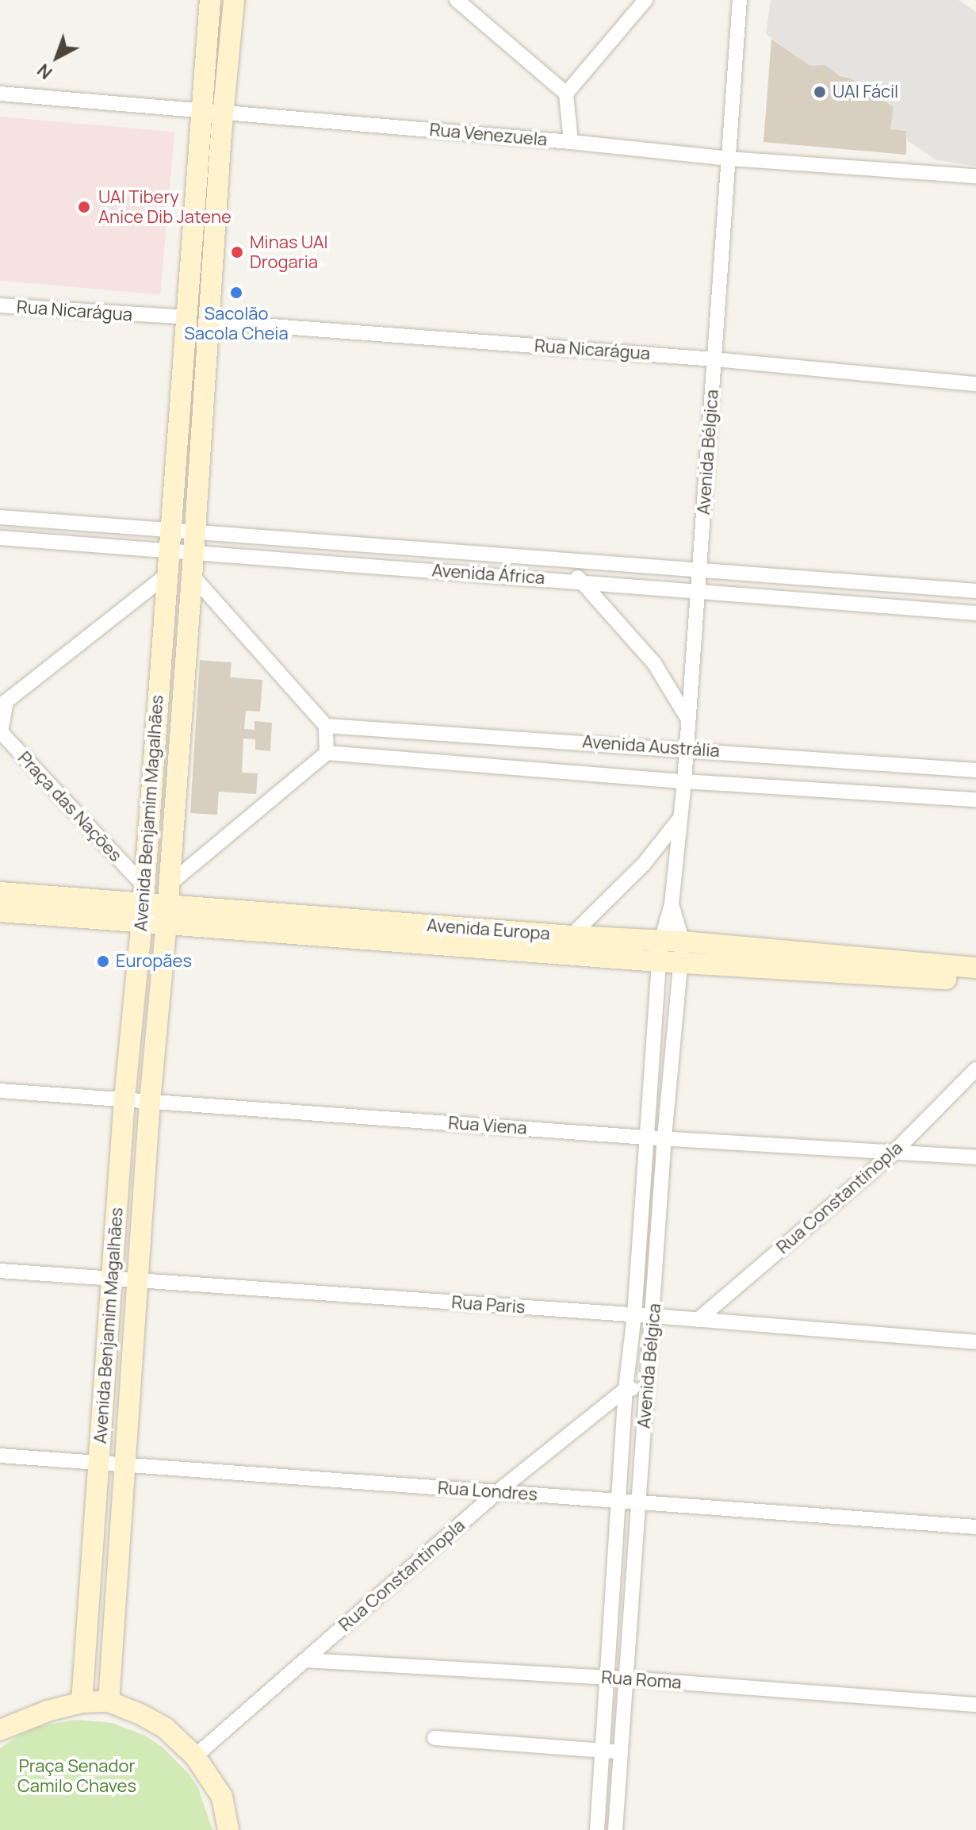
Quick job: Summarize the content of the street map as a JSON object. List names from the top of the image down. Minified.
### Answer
{"streets":{"main road":["Avenida Benjamim Magalhães","Avenida Europa"],"street":["Rua Venezuela","Rua Nicarágua","Avenida Bélgica","Avenida África","Avenida Austrália","Praça das Nações","Rua Viena","Rua Constantinopla","Rua Paris","Rua Londres","Rua Roma"]},"crossings":[["Rua Venezuela","Avenida Bélgica"],["Rua Venezuela","Avenida Benjamim Magalhães"],["Rua Nicarágua","Avenida Bélgica"],["Rua Nicarágua","Avenida Benjamim Magalhães"],["Avenida Bélgica","Avenida África"],["Avenida Bélgica","Avenida Austrália"],["Avenida Bélgica","Avenida Europa"],["Avenida Bélgica","Rua Viena"],["Avenida Bélgica","Rua Constantinopla"],["Avenida Bélgica","Rua Paris"],["Avenida Bélgica","Rua Londres"],["Avenida Bélgica","Rua Roma"],["Avenida África","Avenida Benjamim Magalhães"],["Praça das Nações","Avenida Benjamim Magalhães"],["Praça das Nações","Avenida Europa"],["Avenida Benjamim Magalhães","Avenida Europa"],["Avenida Benjamim Magalhães","Rua Viena"],["Avenida Benjamim Magalhães","Rua Paris"],["Avenida Benjamim Magalhães","Rua Londres"],["Rua Viena","Rua Constantinopla"],["Rua Constantinopla","Rua Paris"],["Rua Constantinopla","Rua Londres"],["Rua Constantinopla","Rua Roma"]],"parks":["Praça Senador Camilo Chaves"],"places":["UAI Fácil","UAI Tibery Anice Dib Jatene","Minas UAI Drogaria","Sacolão Sacola Cheia","Europães"],"north":"bottom left"}
